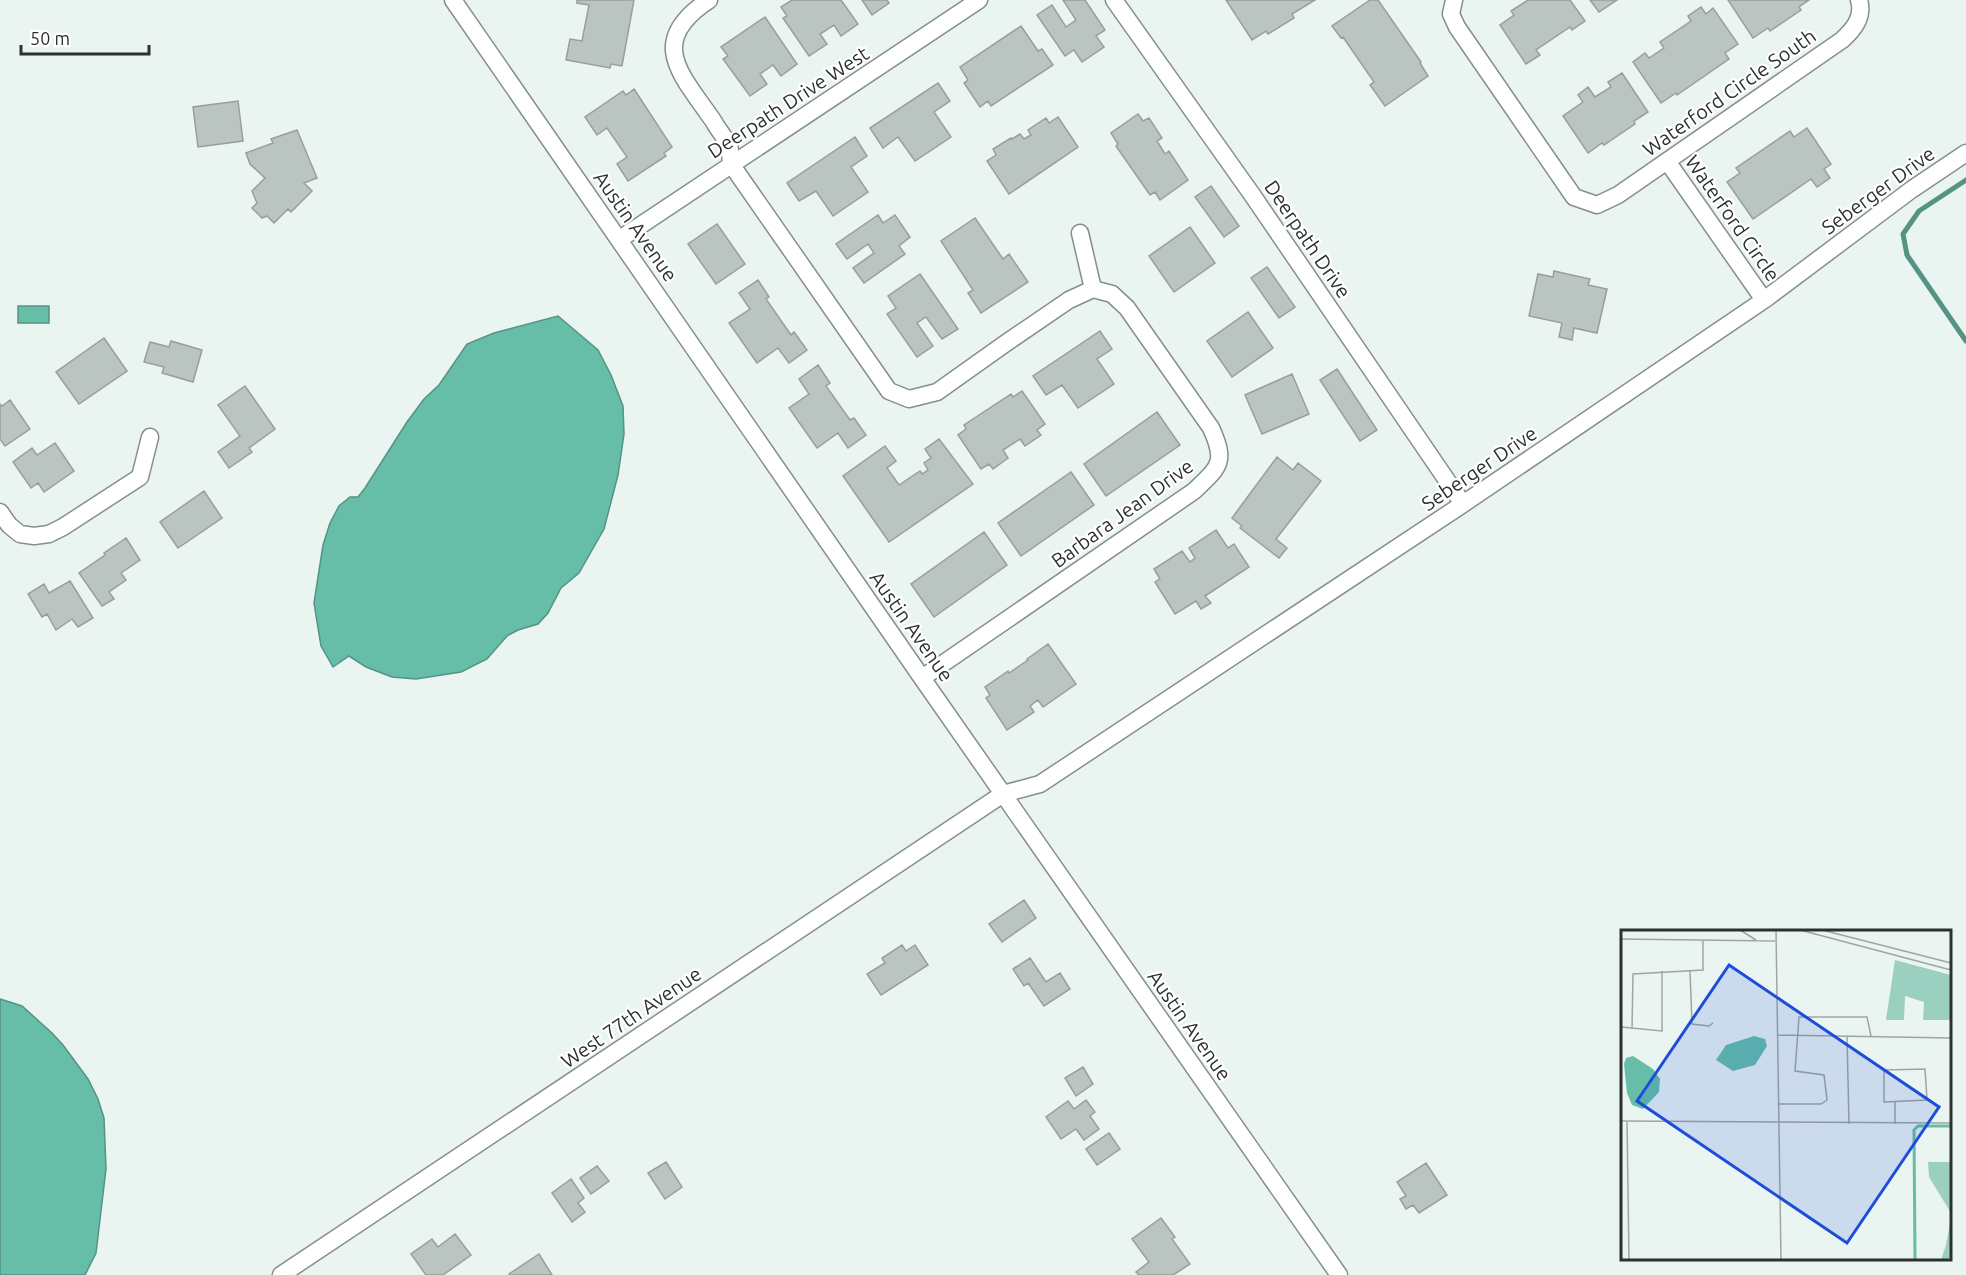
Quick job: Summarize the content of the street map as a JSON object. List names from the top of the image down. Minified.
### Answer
{"streets":{"street":["Waterford Circle South","Deerpath Drive West","Seberger Drive","Waterford Circle","Austin Avenue","Deerpath Drive","Barbara Jean Drive","West 77th Avenue"]},"crossings":[["Waterford Circle South","Waterford Circle"],["Deerpath Drive West","Austin Avenue"],["Seberger Drive","Waterford Circle"],["Seberger Drive","Austin Avenue"],["Seberger Drive","Deerpath Drive"],["Seberger Drive","West 77th Avenue"],["Austin Avenue","Barbara Jean Drive"],["Austin Avenue","West 77th Avenue"]],"scale_bar":"50 m"}
